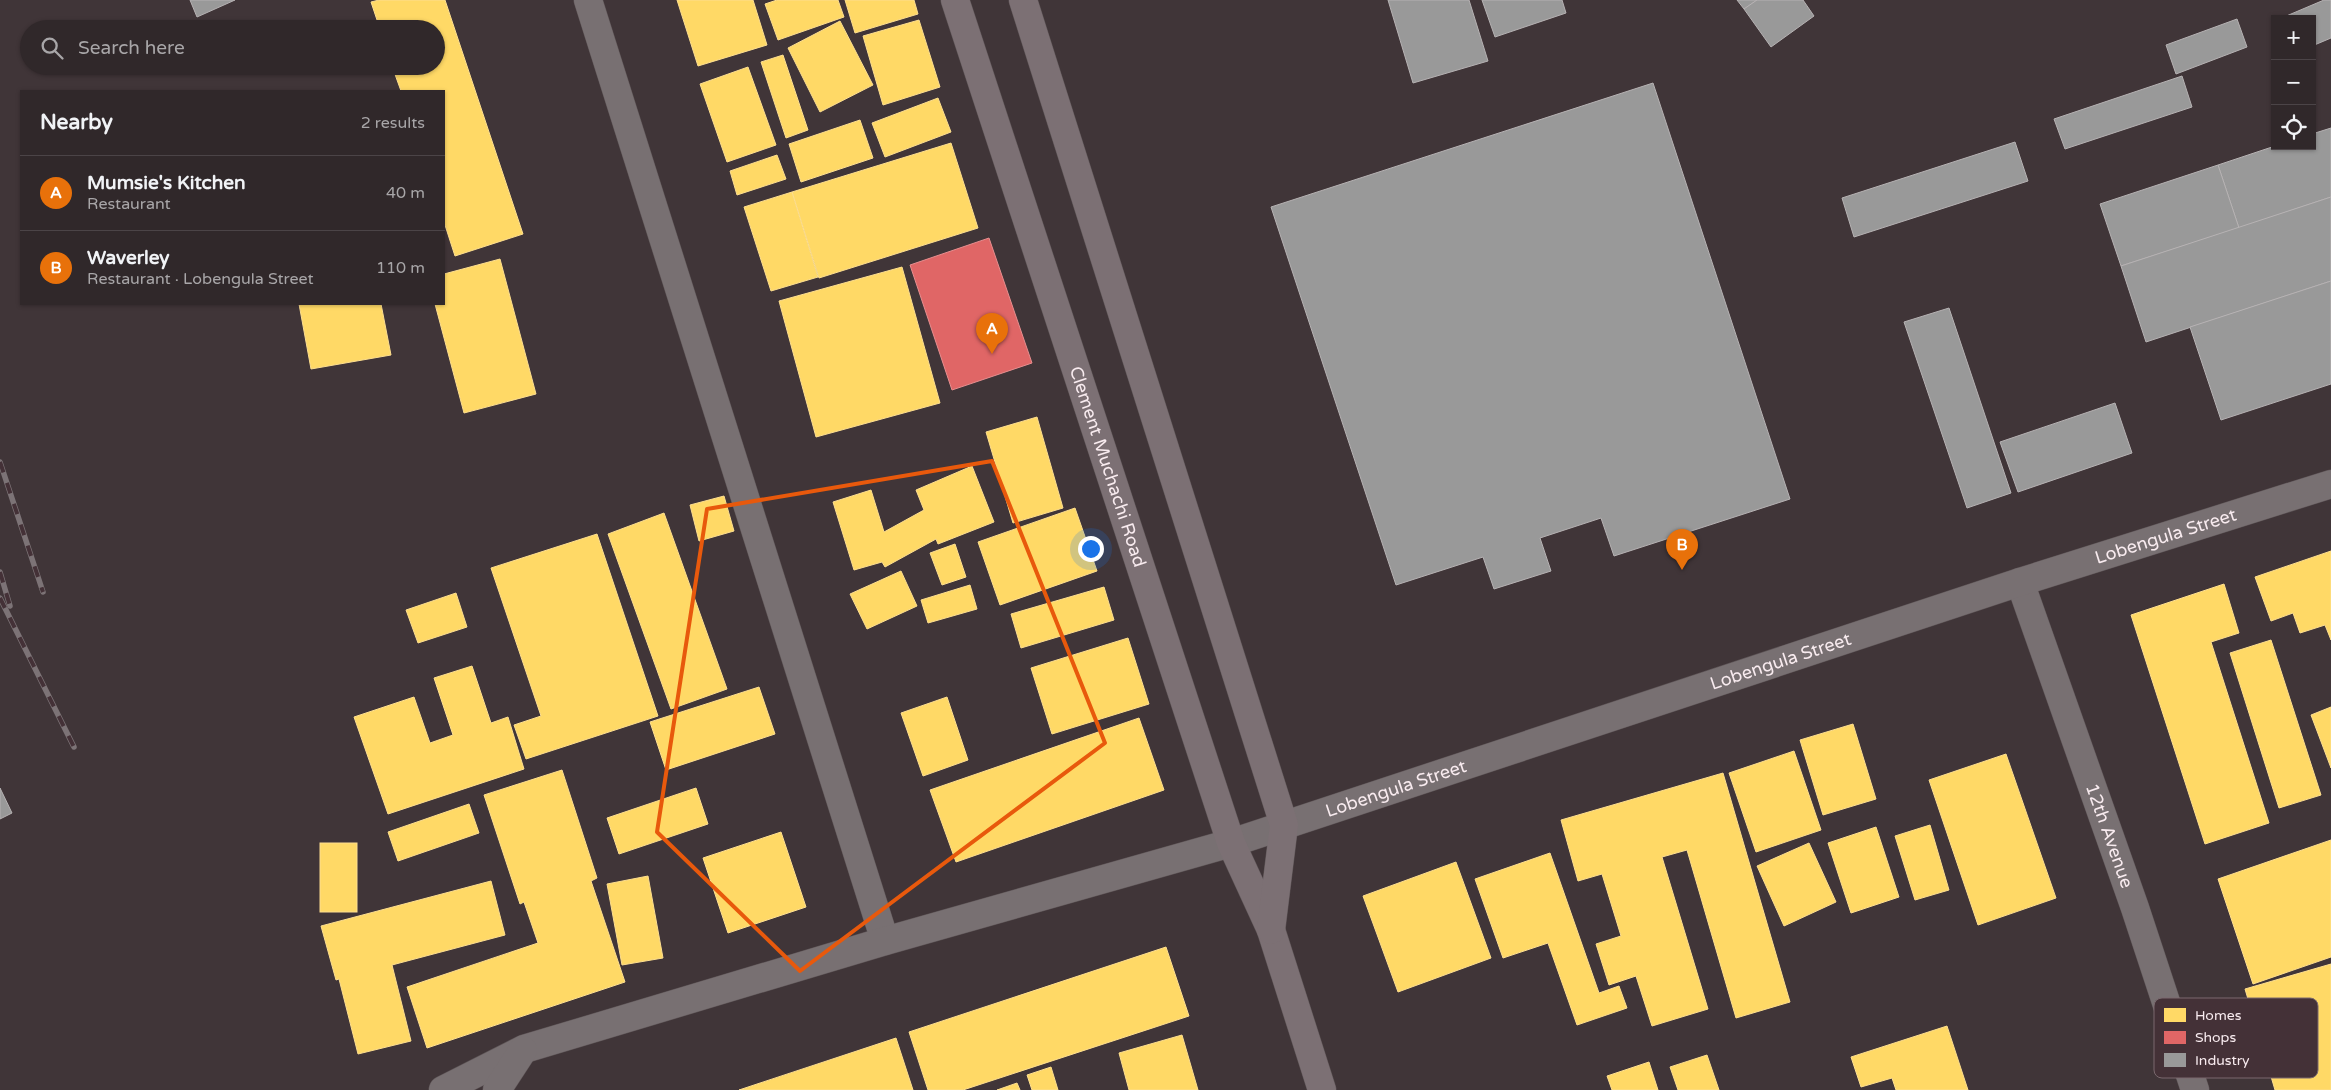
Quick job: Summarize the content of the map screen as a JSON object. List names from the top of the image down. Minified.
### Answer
{"streets":{"main road":["Clement Muchachi Road"],"street":["Lobengula Street","12th Avenue"]},"crossings":[["Clement Muchachi Road","Lobengula Street"],["Lobengula Street","12th Avenue"]],"legend":["Homes","Shops","Industry"],"page":{"map_buttons":["+","−"],"search":"Search here","heading":["Nearby","2 results"],"list":[{"mark":"A","name":"Mumsie's Kitchen","note":"Restaurant","value":"40 m"},{"mark":"B","name":"Waverley","note":"Restaurant · Lobengula Street","value":"110 m"}],"pins":["A","B"]}}
